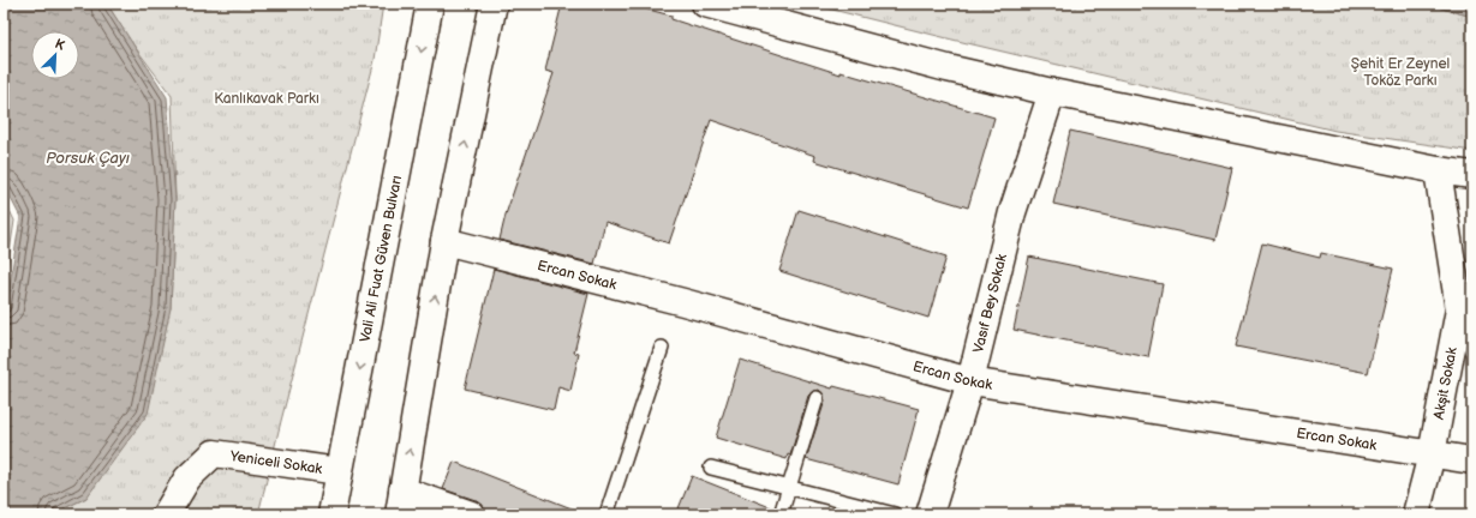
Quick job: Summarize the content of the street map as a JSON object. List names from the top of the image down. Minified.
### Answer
{"streets":{"street":["Vali Ali Fuat Güven Bulvarı","Ercan Sokak","Vasıf Bey Sokak","Akşit Sokak","Yeniceli Sokak"]},"crossings":[["Vali Ali Fuat Güven Bulvarı","Yeniceli Sokak"],["Ercan Sokak","Vasıf Bey Sokak"],["Ercan Sokak","Akşit Sokak"]],"water":["Porsuk Çayı"],"parks":["Şehit Er Zeynel Toköz Parkı","Kanlıkavak Parkı"],"north":"top right"}
